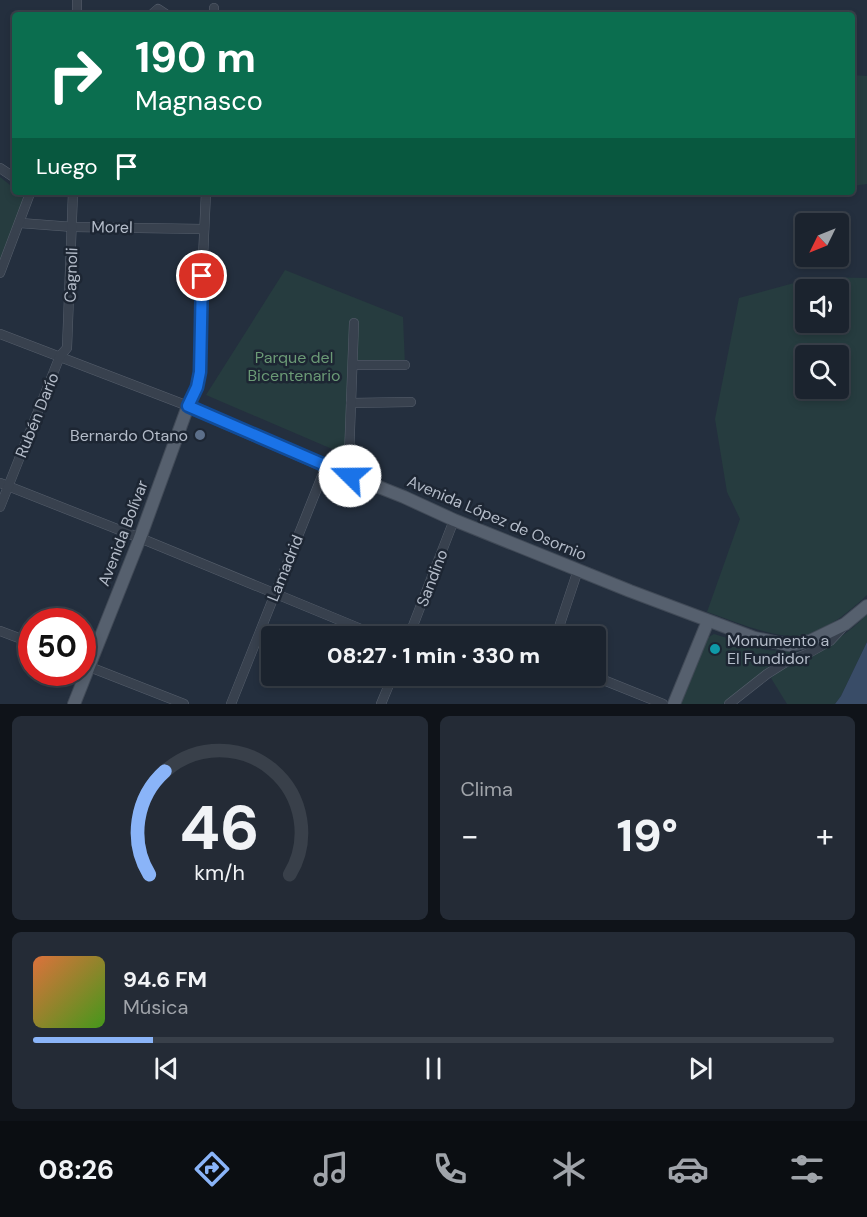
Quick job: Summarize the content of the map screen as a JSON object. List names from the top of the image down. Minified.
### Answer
{"streets":{"main road":["Avenida López de Osornio","Avenida Bolívar"],"street":["Morel","Cagnoli","Rubén Darío","Lamadrid","Sandino"]},"crossings":[["Morel","Cagnoli"],["Cagnoli","Rubén Darío"],["Cagnoli","Avenida López de Osornio"],["Rubén Darío","Avenida López de Osornio"],["Avenida López de Osornio","Avenida Bolívar"],["Avenida López de Osornio","Lamadrid"],["Avenida López de Osornio","Sandino"]],"parks":["Parque del Bicentenario"],"places":["Bernardo Otano","Monumento a El Fundidor"],"north":"bottom left","page":{"turn":["190 m","Magnasco"],"then":"Luego","limit":"50","trip":"08:27 · 1 min · 330 m","tile":"Clima","heat":["−","19°","+"],"song":["94.6 FM","Música"],"tabs":"08:26","gauge":["46","km/h"]}}
